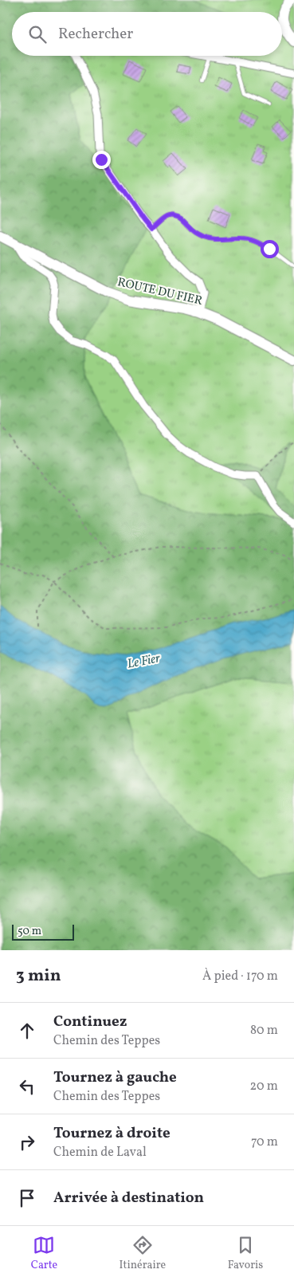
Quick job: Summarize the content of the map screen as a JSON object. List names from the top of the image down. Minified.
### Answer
{"streets":{"main road":["ROUTE DU FIER"]},"water":["Le Fier"],"scale_bar":"50 m","page":{"search":"Rechercher","scale":"50 m","heading":["3 min","À pied · 170 m"],"list":[["Continuez","Chemin des Teppes","80 m"],["Tournez à gauche","Chemin des Teppes","20 m"],["Tournez à droite","Chemin de Laval","70 m"],"Arrivée à destination"],"nav":["Carte","Itinéraire","Favoris"]}}
